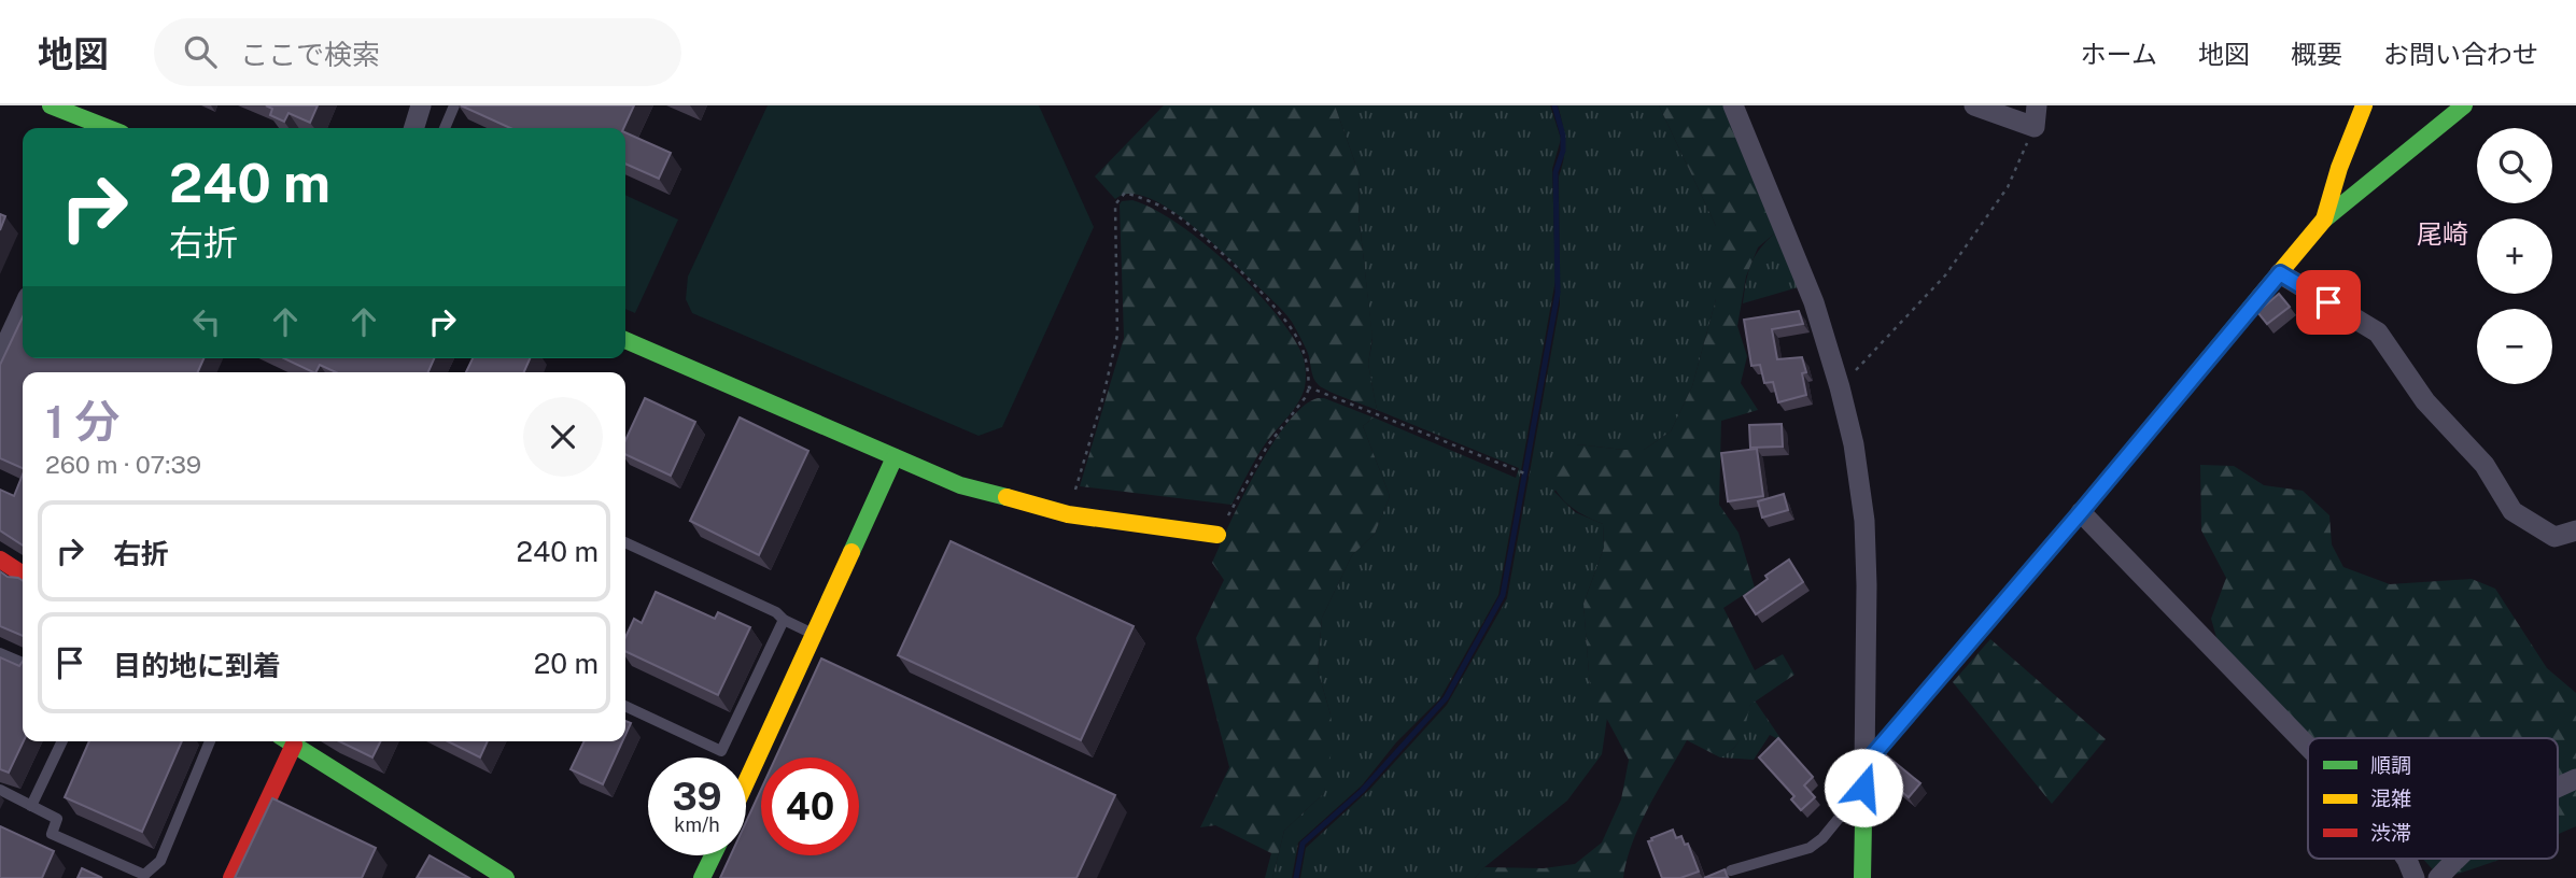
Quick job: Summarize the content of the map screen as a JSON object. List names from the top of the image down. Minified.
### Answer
{"districts":["尾崎"],"legend":["順調","混雑","渋滞"],"page":{"header":"地図","search":"ここで検索","nav":["ホーム","地図","概要","お問い合わせ"],"map_buttons":["+","−"],"turn":["240 m","右折"],"heading":["1 分","260 m · 07:39"],"list":[{"name":"右折","value":"240 m"},{"name":"目的地に到着","value":"20 m"}],"speed":"39 km/h","limit":"40"}}
